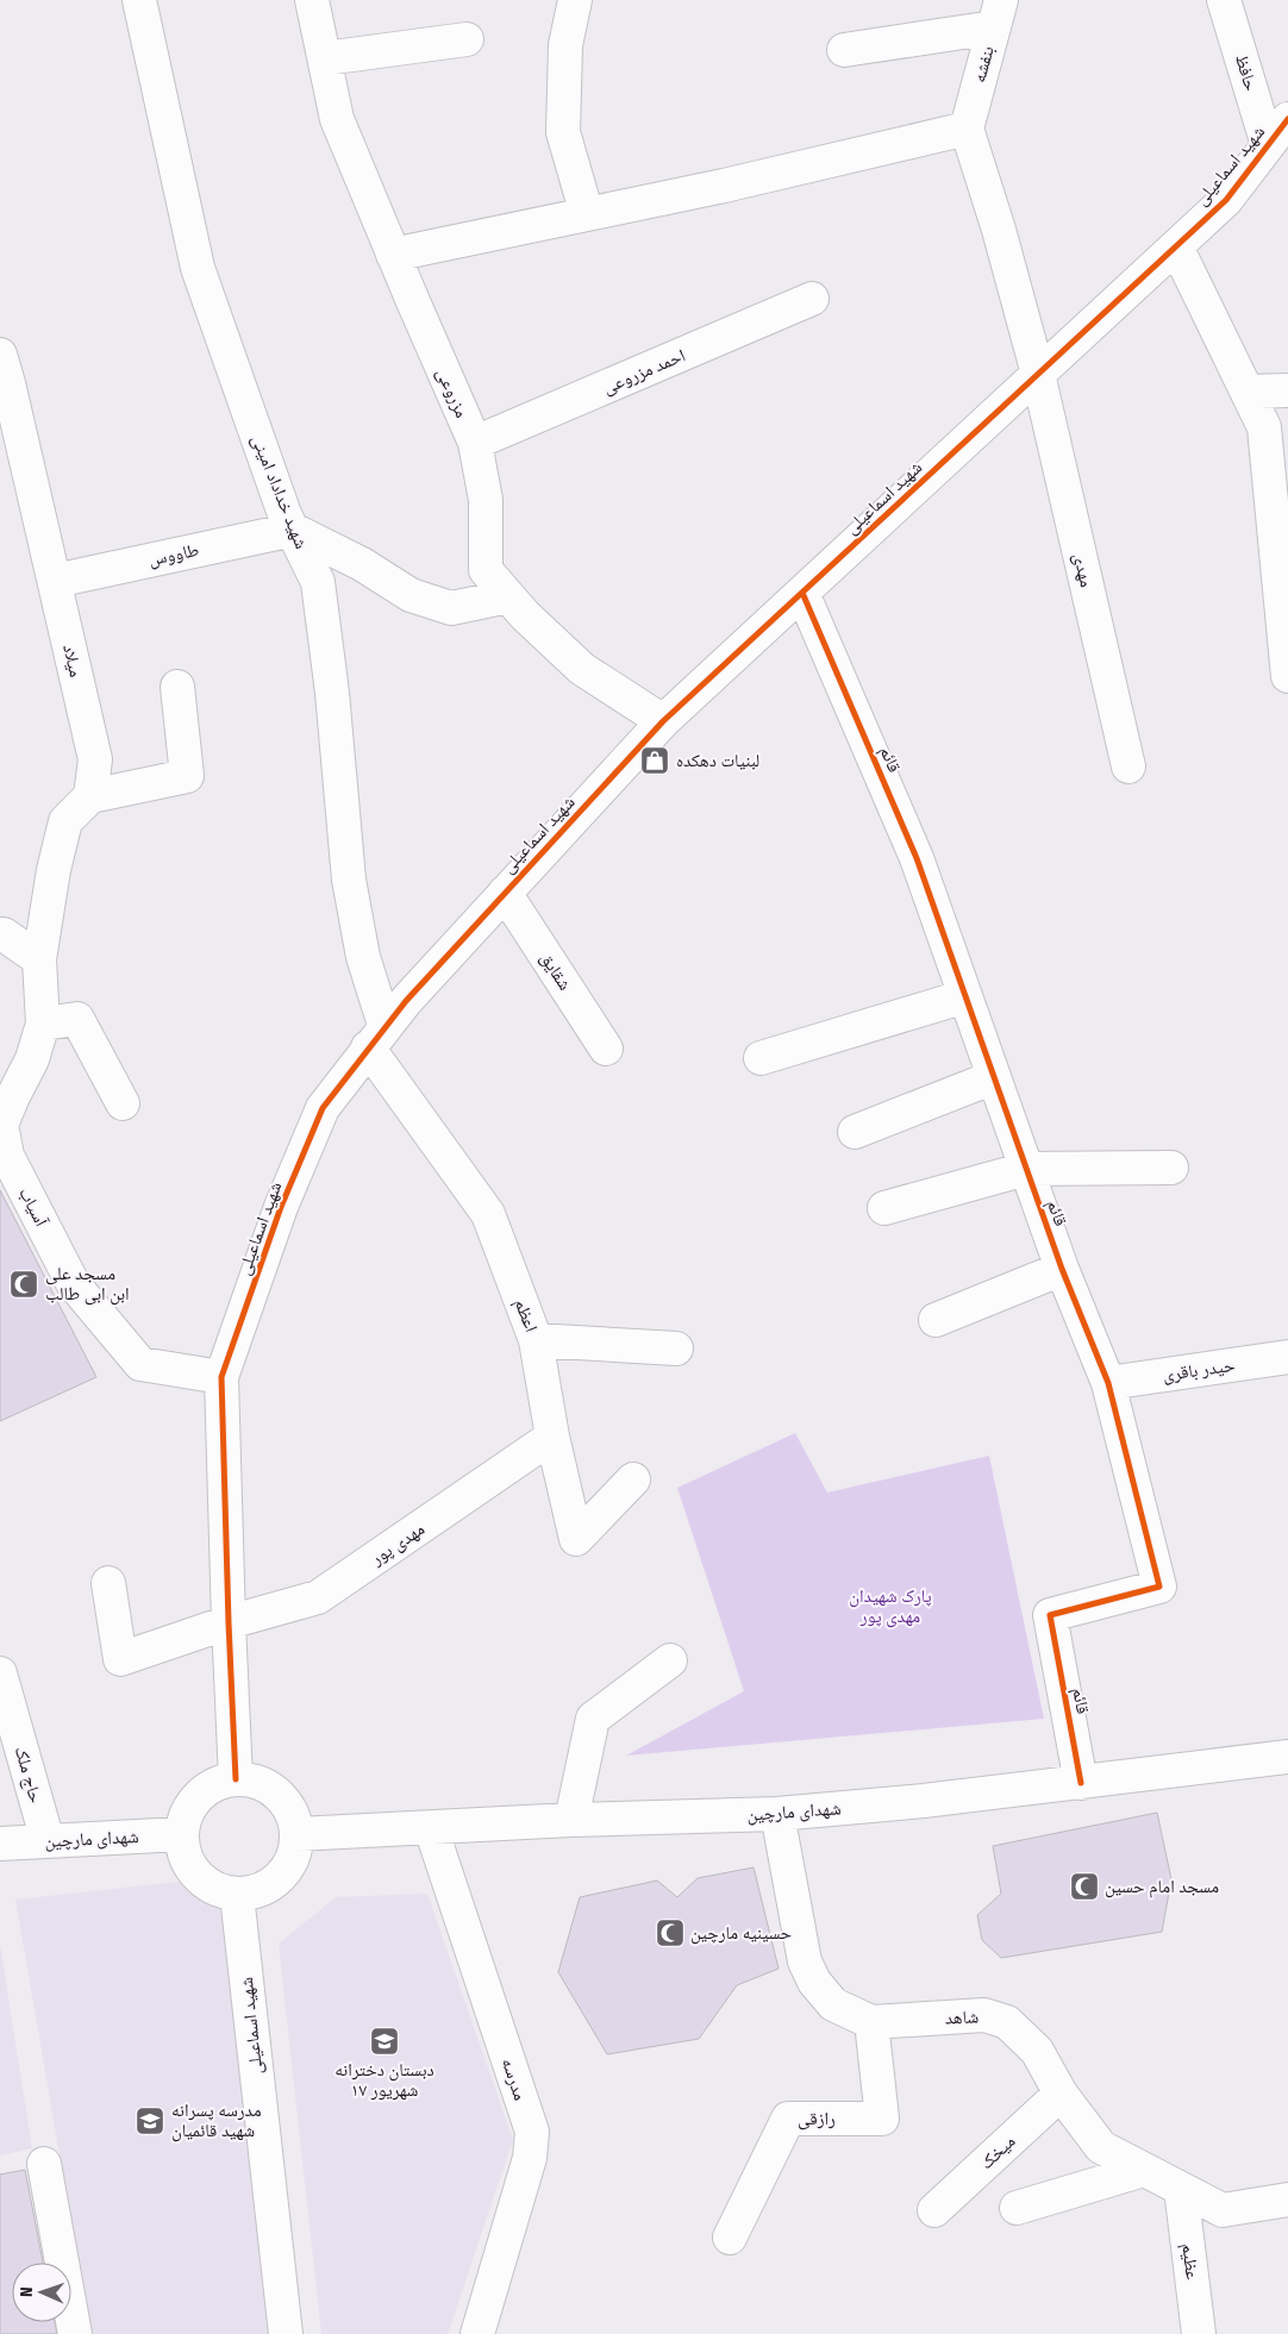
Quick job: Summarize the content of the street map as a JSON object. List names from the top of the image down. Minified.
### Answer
{"streets":{"street":["بنفشه","حافظ","شهید اسماعیلی","احمد مزروعی","مزروعی","شهید خداداد امینی","طاووس","مهدی","میلاد","قائم","شقایق","آسیاب","اعظم","حیدر باقری","مهدی پور","حاج ملک","شهدای مارچین","شاهد","مدرسه","رازقی","میخک","عظیم"]},"crossings":[["بنفشه","مهدی"],["حافظ","شهید اسماعیلی"],["شهید اسماعیلی","مزروعی"],["شهید اسماعیلی","شهید خداداد امینی"],["شهید اسماعیلی","مهدی"],["شهید اسماعیلی","قائم"],["شهید اسماعیلی","شقایق"],["شهید اسماعیلی","آسیاب"],["شهید اسماعیلی","اعظم"],["شهید اسماعیلی","مهدی پور"],["شهید اسماعیلی","شهدای مارچین"],["احمد مزروعی","مزروعی"],["شهید خداداد امینی","طاووس"],["شهید خداداد امینی","اعظم"],["طاووس","میلاد"],["قائم","حیدر باقری"],["قائم","شهدای مارچین"],["اعظم","مهدی پور"],["حاج ملک","شهدای مارچین"],["شهدای مارچین","شاهد"],["شهدای مارچین","مدرسه"],["شاهد","رازقی"],["شاهد","میخک"],["شاهد","عظیم"]],"parks":["پارک شهیدان مهدی پور"],"places":{"shop":["لبنیات دهکده"],"mosque":["مسجد علی ابن ابی طالب","مسجد امام حسین","حسینیه مارچین"],"school or university":["دبستان دخترانه ۱۷ شهریور","مدرسه پسرانه شهید قائمیان"]},"north":"left"}
